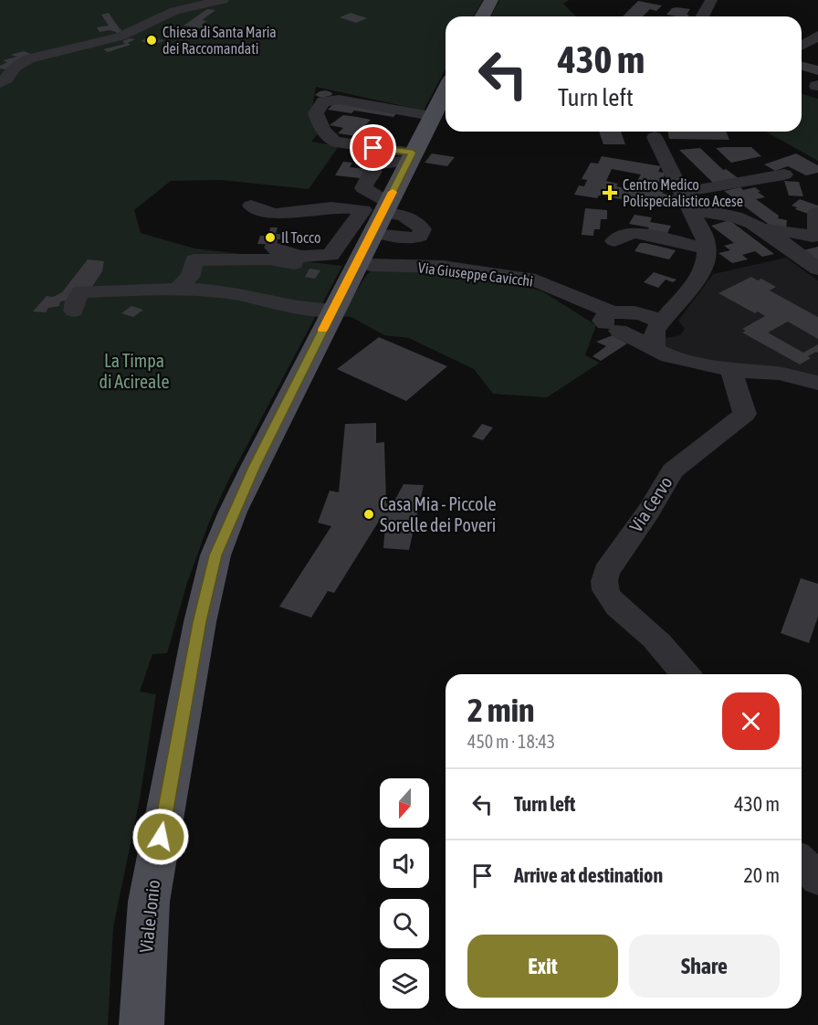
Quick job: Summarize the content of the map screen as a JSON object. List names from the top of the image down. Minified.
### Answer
{"streets":{"main road":["Viale Jonio"],"street":["Via Giuseppe Cavicchi","Via Cervo"]},"crossings":[["Via Giuseppe Cavicchi","Viale Jonio"]],"parks":["La Timpa di Acireale"],"places":{"other":["Chiesa di Santa Maria dei Raccomandati","Il Tocco","Casa Mia - Piccole Sorelle dei Poveri"],"health":["Centro Medico Polispecialistico Acese"]},"north":"bottom","page":{"turn":["430 m","Turn left"],"heading":["2 min","450 m · 18:43"],"list":[{"name":"Turn left","value":"430 m"},{"name":"Arrive at destination","value":"20 m"}],"buttons":["Exit","Share"]}}
